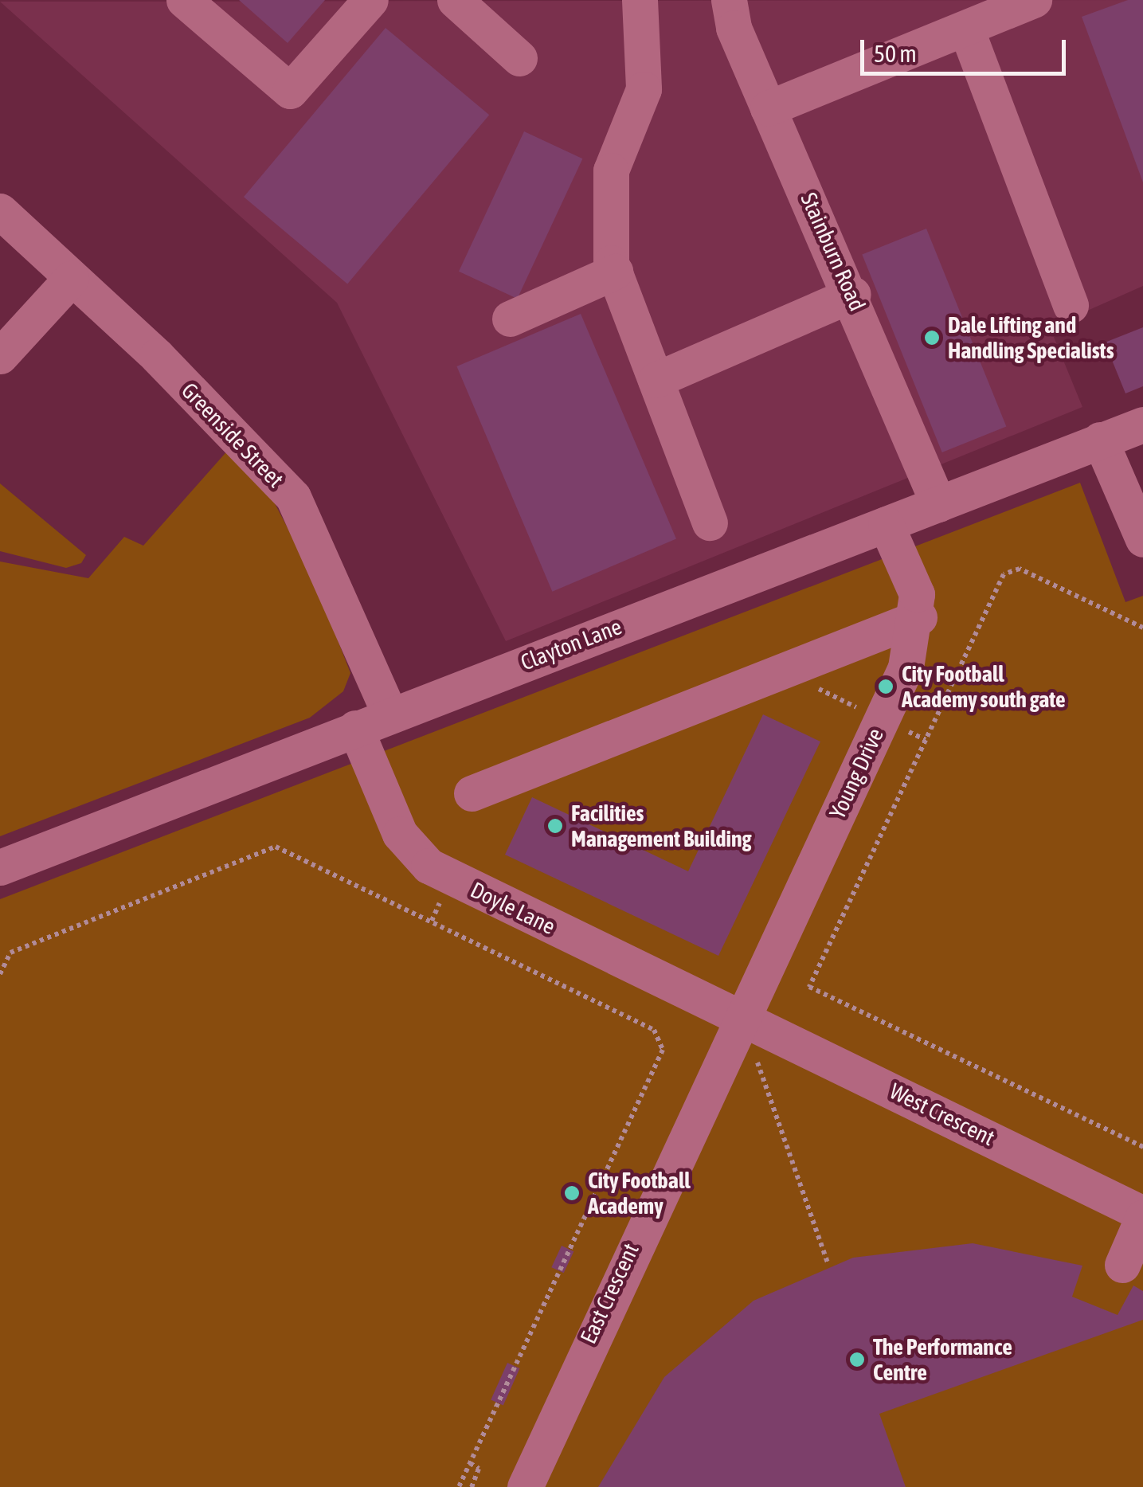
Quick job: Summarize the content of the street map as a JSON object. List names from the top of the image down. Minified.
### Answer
{"streets":{"street":["Stainburn Road","Greenside Street","Clayton Lane","Young Drive","Doyle Lane","West Crescent","East Crescent"]},"crossings":[["Stainburn Road","Clayton Lane"],["Greenside Street","Clayton Lane"],["Clayton Lane","Young Drive"],["Clayton Lane","Doyle Lane"],["Young Drive","Doyle Lane"],["Young Drive","West Crescent"],["Young Drive","East Crescent"],["Doyle Lane","West Crescent"],["Doyle Lane","East Crescent"],["West Crescent","East Crescent"]],"places":["Dale Lifting and Handling Specialists","City Football Academy south gate","Facilities Management Building","City Football Academy","The Performance Centre"],"scale_bar":"50 m"}
